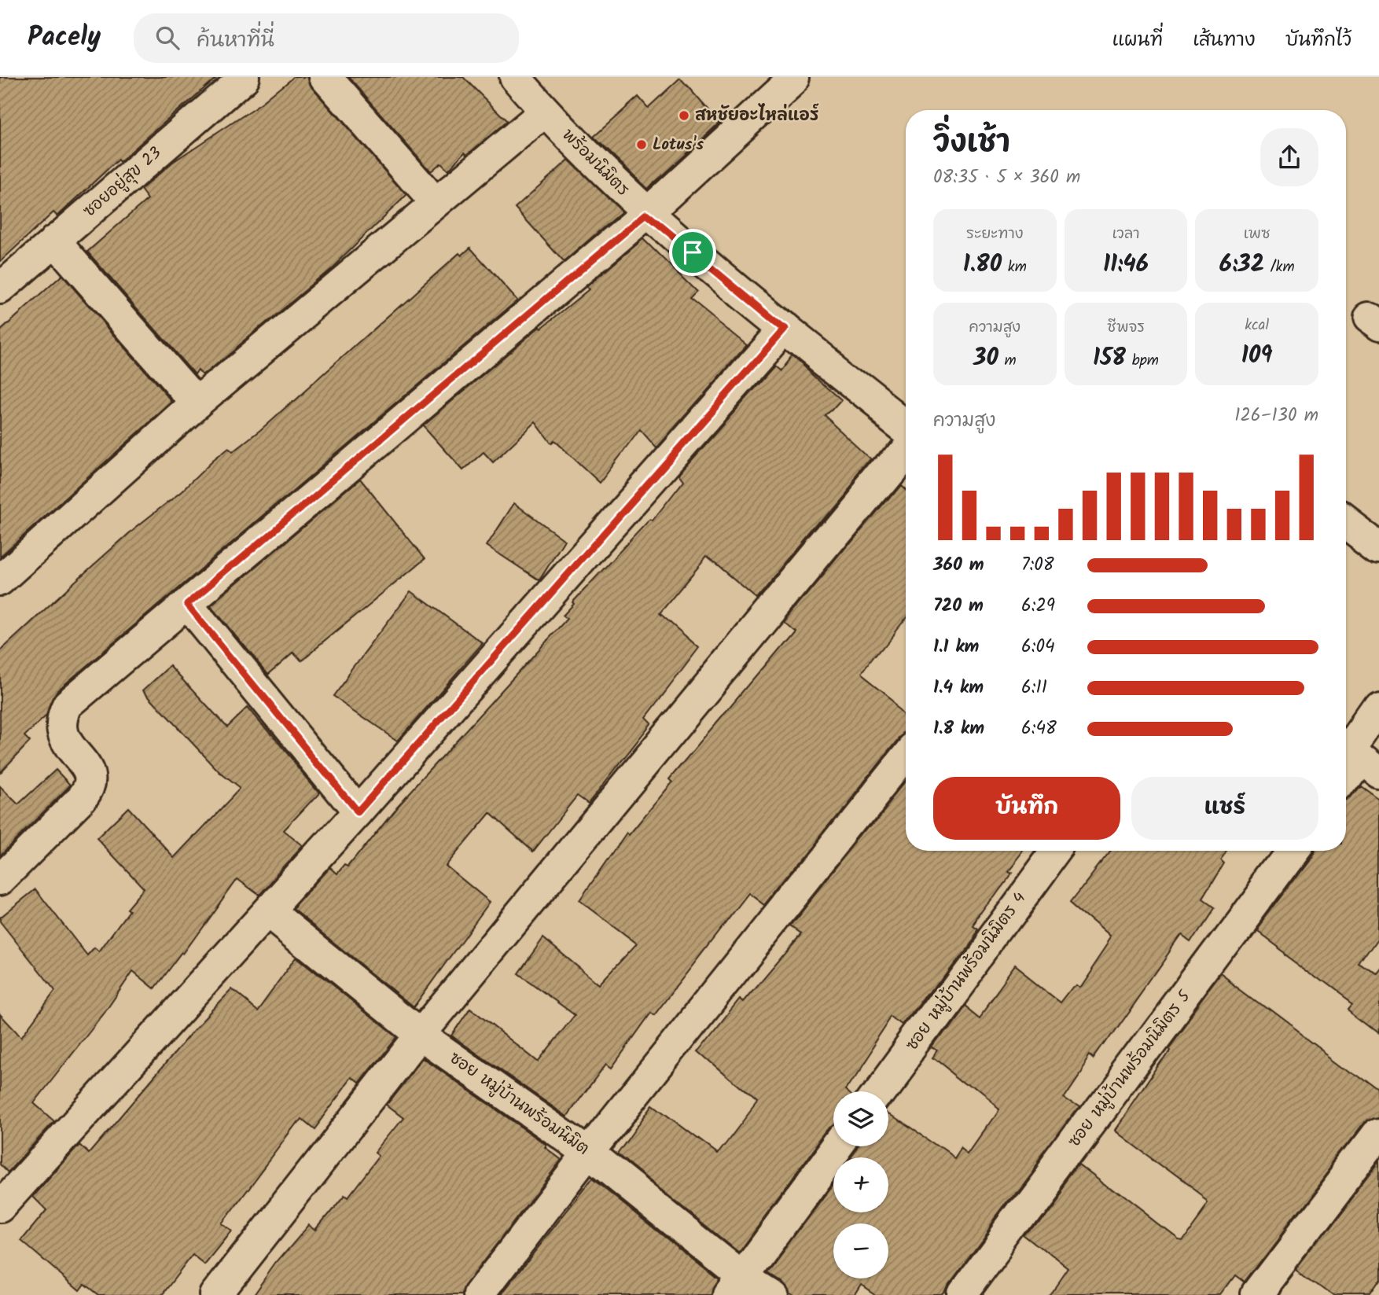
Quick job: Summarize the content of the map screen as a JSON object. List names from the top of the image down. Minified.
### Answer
{"streets":{"street":["พร้อมนิมิตร","ซอยอยู่สุข 23","ซอย หมู่บ้านพร้อมนิมิตร 4","ซอย หมู่บ้านพร้อมนิมิตร 5","ซอย หมู่บ้านพร้อมนิมิต"]},"places":["สหชัยอะไหล่แอร์","Lotus's"],"page":{"header":"Pacely","search":"ค้นหาที่นี่","nav":["แผนที่","เส้นทาง","บันทึกไว้"],"heading":["วิ่งเช้า","08:35 · 5 × 360 m"],"stats":[["ระยะทาง","1.80 km"],["เวลา","11:46"],["เพซ","6:32 /km"],["ความสูง","30 m"],["ชีพจร","158 bpm"],["kcal","109"]],"chart":["ความสูง","126–130 m"],"list":[{"name":"360 m","note":"7:08"},{"name":"720 m","note":"6:29"},{"name":"1.1 km","note":"6:04"},{"name":"1.4 km","note":"6:11"},{"name":"1.8 km","note":"6:48"}],"buttons":["บันทึก","แชร์"],"map_buttons":["+","−"]}}
